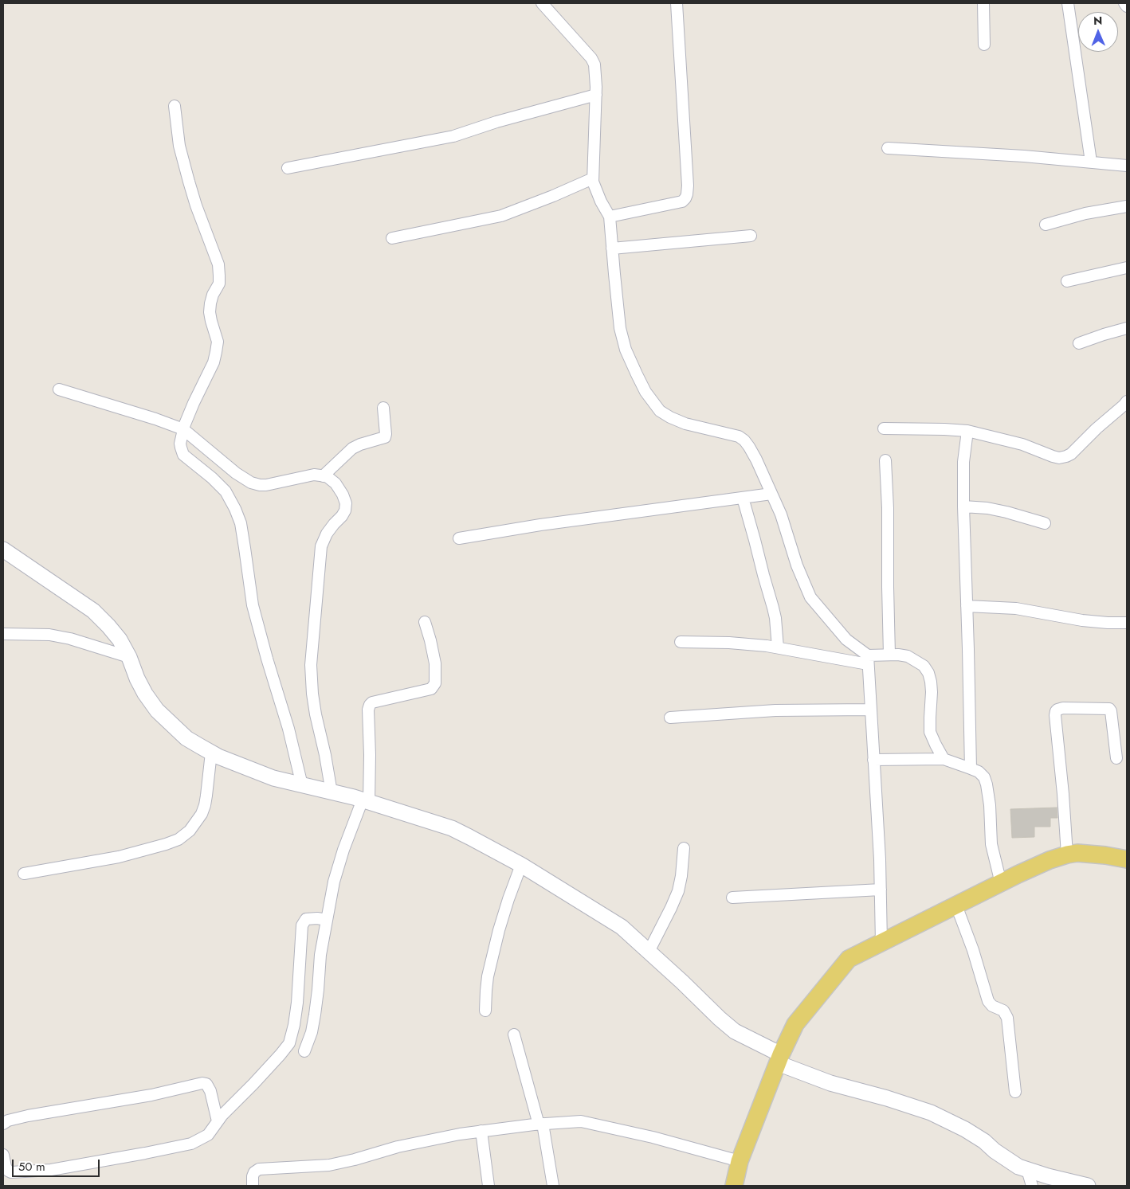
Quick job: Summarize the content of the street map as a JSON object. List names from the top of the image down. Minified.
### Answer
{"scale_bar":"50 m","north":"top"}
